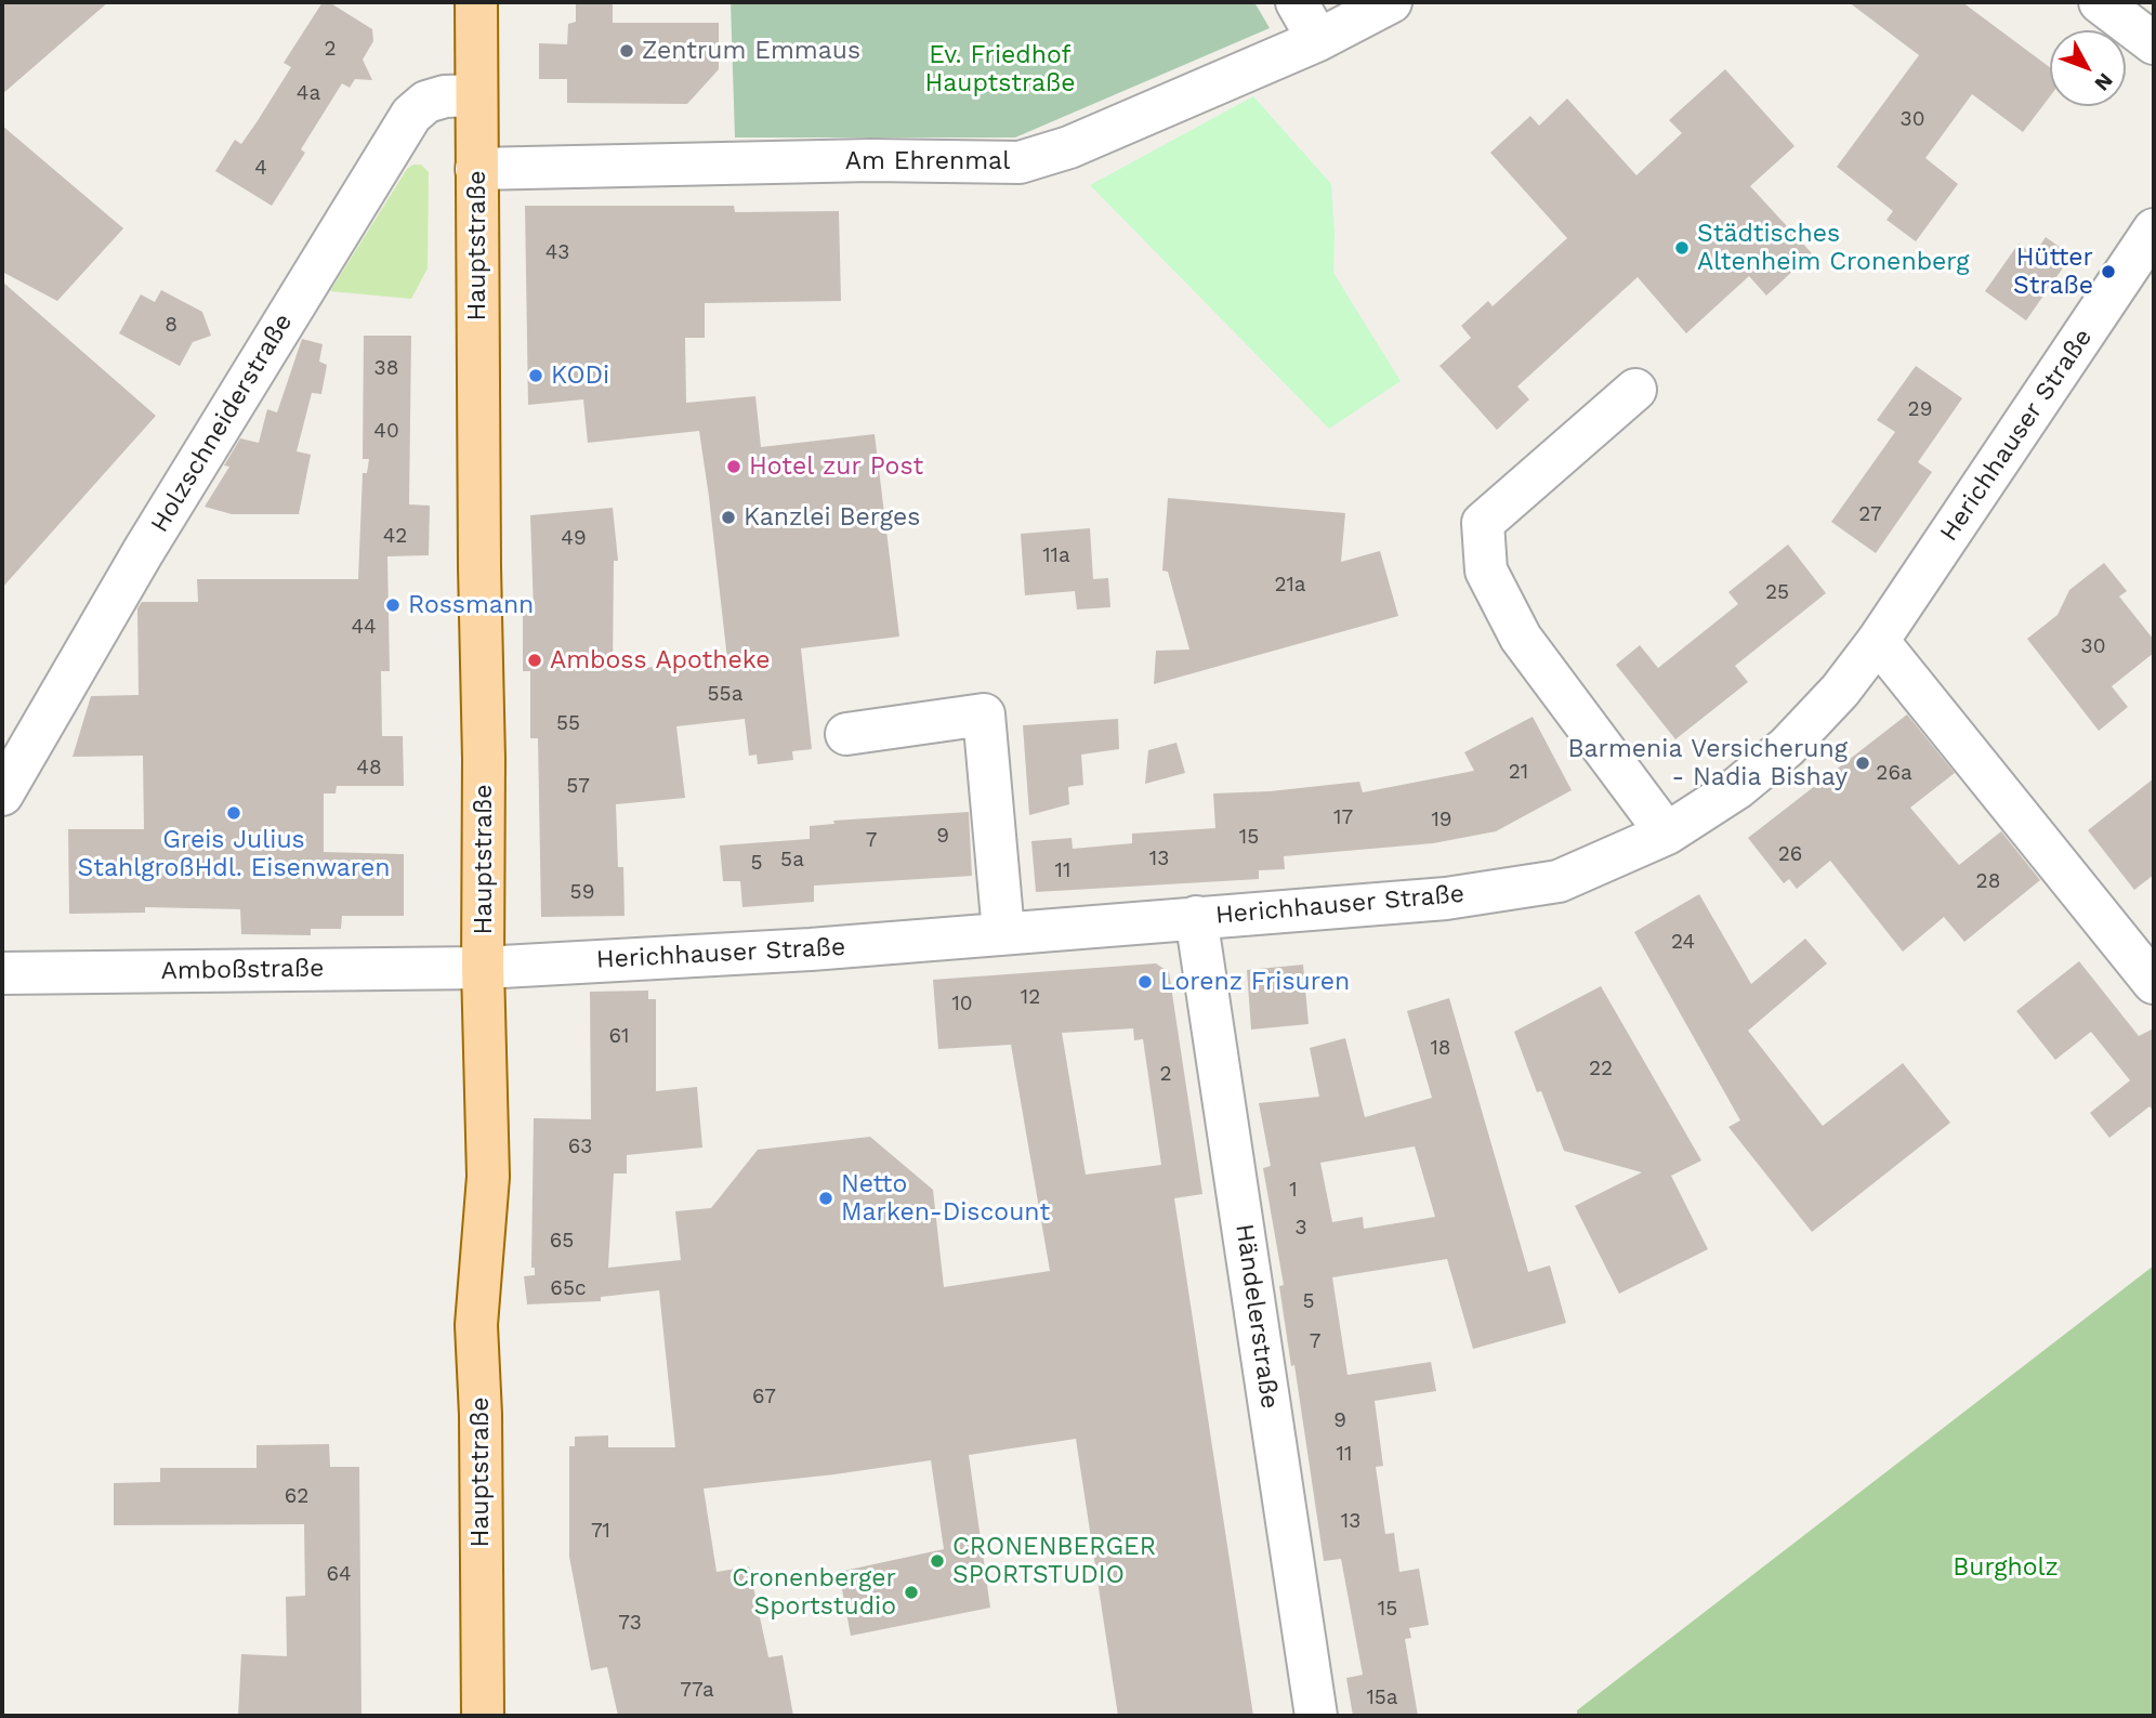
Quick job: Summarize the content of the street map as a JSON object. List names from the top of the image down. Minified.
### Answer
{"streets":{"main road":["Hauptstraße"],"street":["Am Ehrenmal","Holzschneiderstraße","Herichhauser Straße","Amboßstraße","Händelerstraße"]},"crossings":[["Am Ehrenmal","Hauptstraße"],["Hauptstraße","Holzschneiderstraße"],["Hauptstraße","Herichhauser Straße"],["Hauptstraße","Amboßstraße"],["Herichhauser Straße","Amboßstraße"],["Herichhauser Straße","Händelerstraße"]],"parks":["Ev. Friedhof Hauptstraße","Burgholz"],"places":["Zentrum Emmaus","Städtisches Altenheim Cronenberg","Hütter Straße","KODi","Hotel zur Post","Kanzlei Berges","Rossmann","Amboss Apotheke","Barmenia Versicherung - Nadia Bishay","Greis Julius StahlgroßHdl. Eisenwaren","Lorenz Frisuren","Netto Marken-Discount","CRONENBERGER SPORTSTUDIO","Cronenberger Sportstudio"],"house_numbers":["2","4a","30","4","43","8","38","29","40","27","42","49","11a","21a","25","44","30","55a","55","48","21","26a","57","17","19","9","15","7","26","13","5a","5","11","28","59","24","12","10","61","18","22","2","63","1","3","65","65c","5","7","67","9","11","62","13","71","64","15","73","77a","15a"],"north":"bottom right"}
